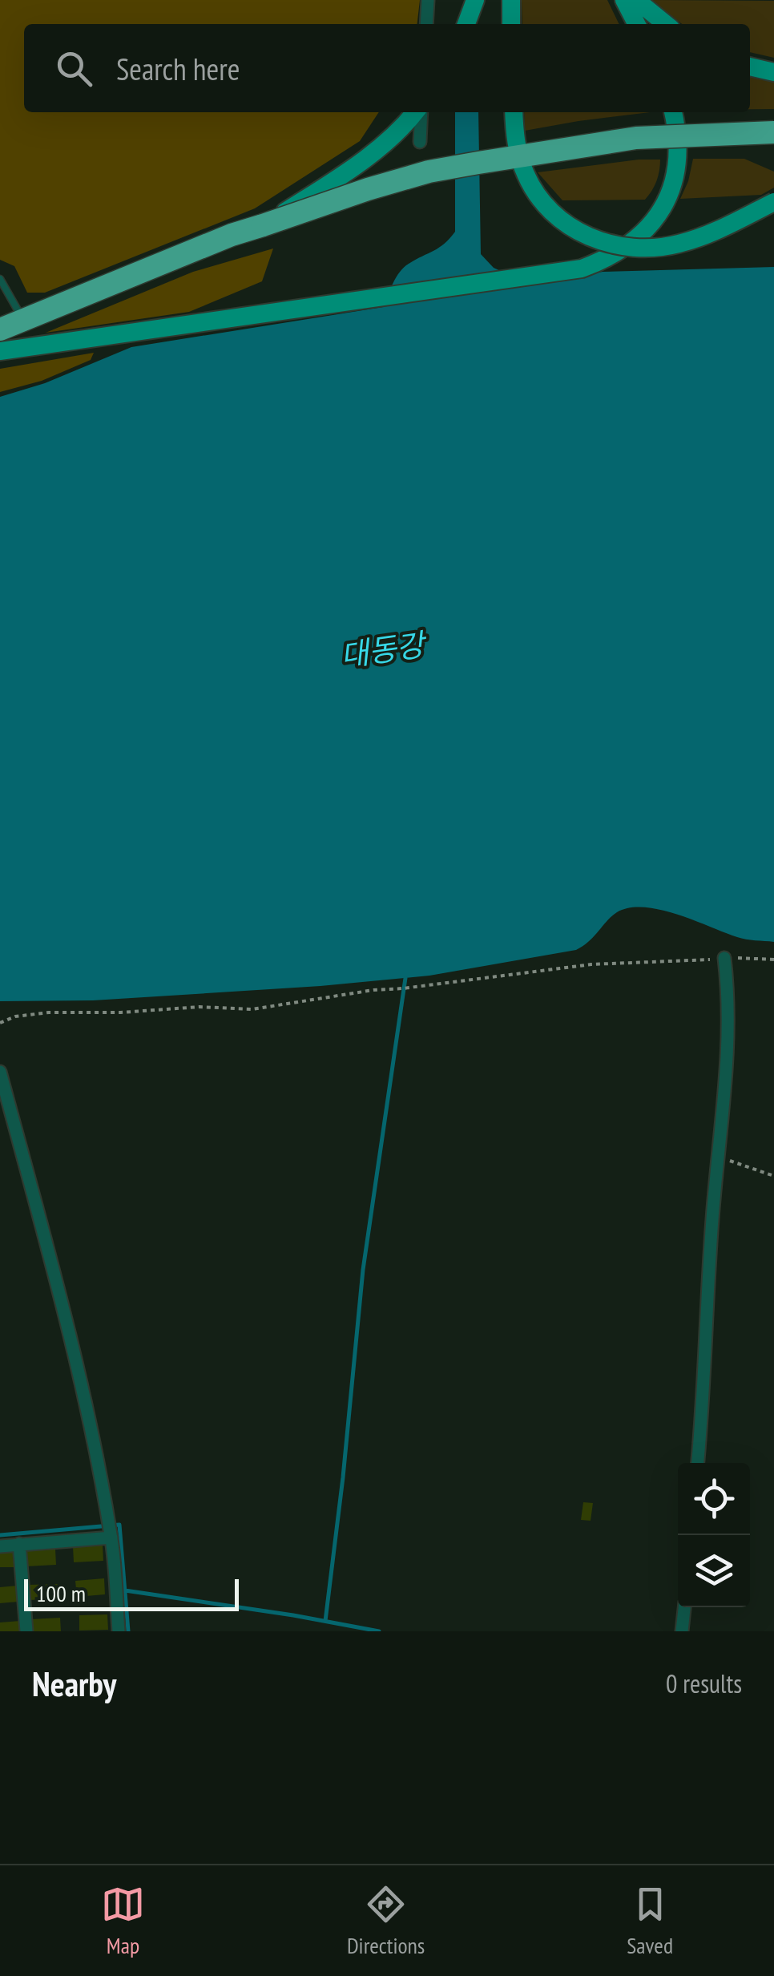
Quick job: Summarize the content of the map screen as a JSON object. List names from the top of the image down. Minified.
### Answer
{"water":["대동강"],"scale_bar":"100 m","page":{"search":"Search here","scale":"100 m","heading":["Nearby","0 results"],"nav":["Map","Directions","Saved"]}}
